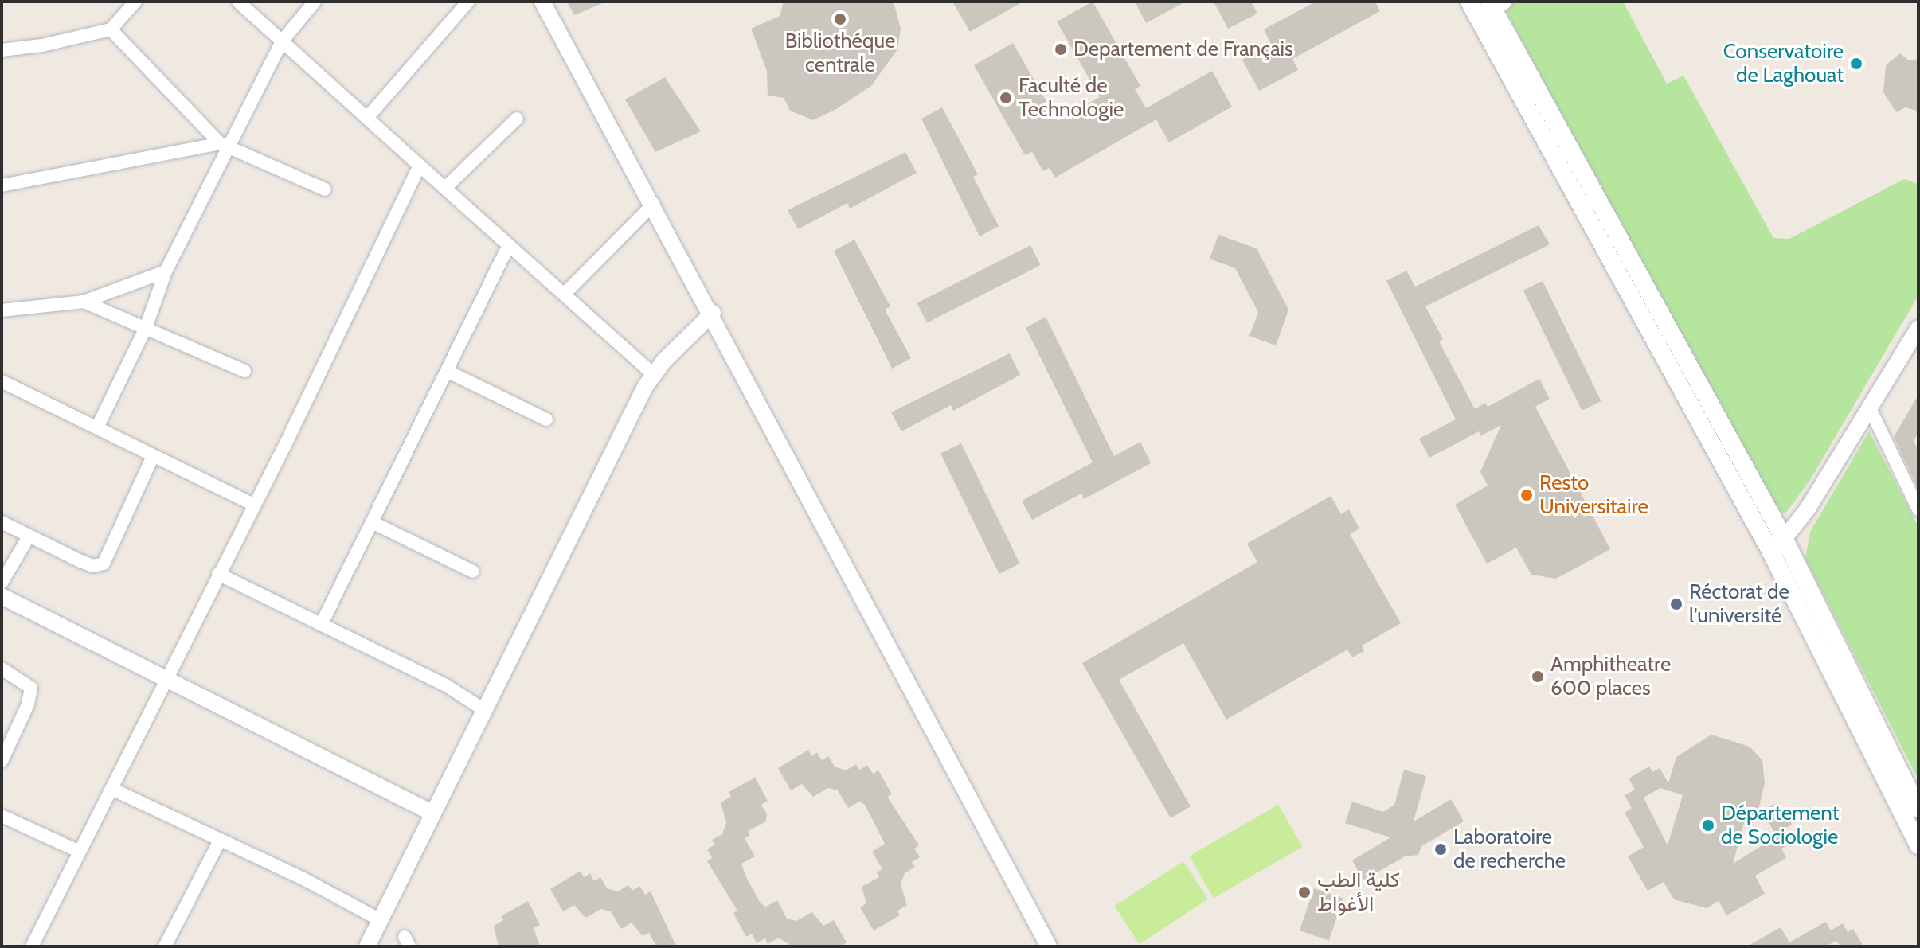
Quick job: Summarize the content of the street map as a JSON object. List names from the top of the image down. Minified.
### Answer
{"places":["Bibliothéque centrale","Departement de Français","Conservatoire de Laghouat","Faculté de Technologie","Resto Universitaire","Réctorat de l'université","Amphitheatre 600 places","Département de Sociologie","Laboratoire de recherche","كلية الطب الأغواط"]}
